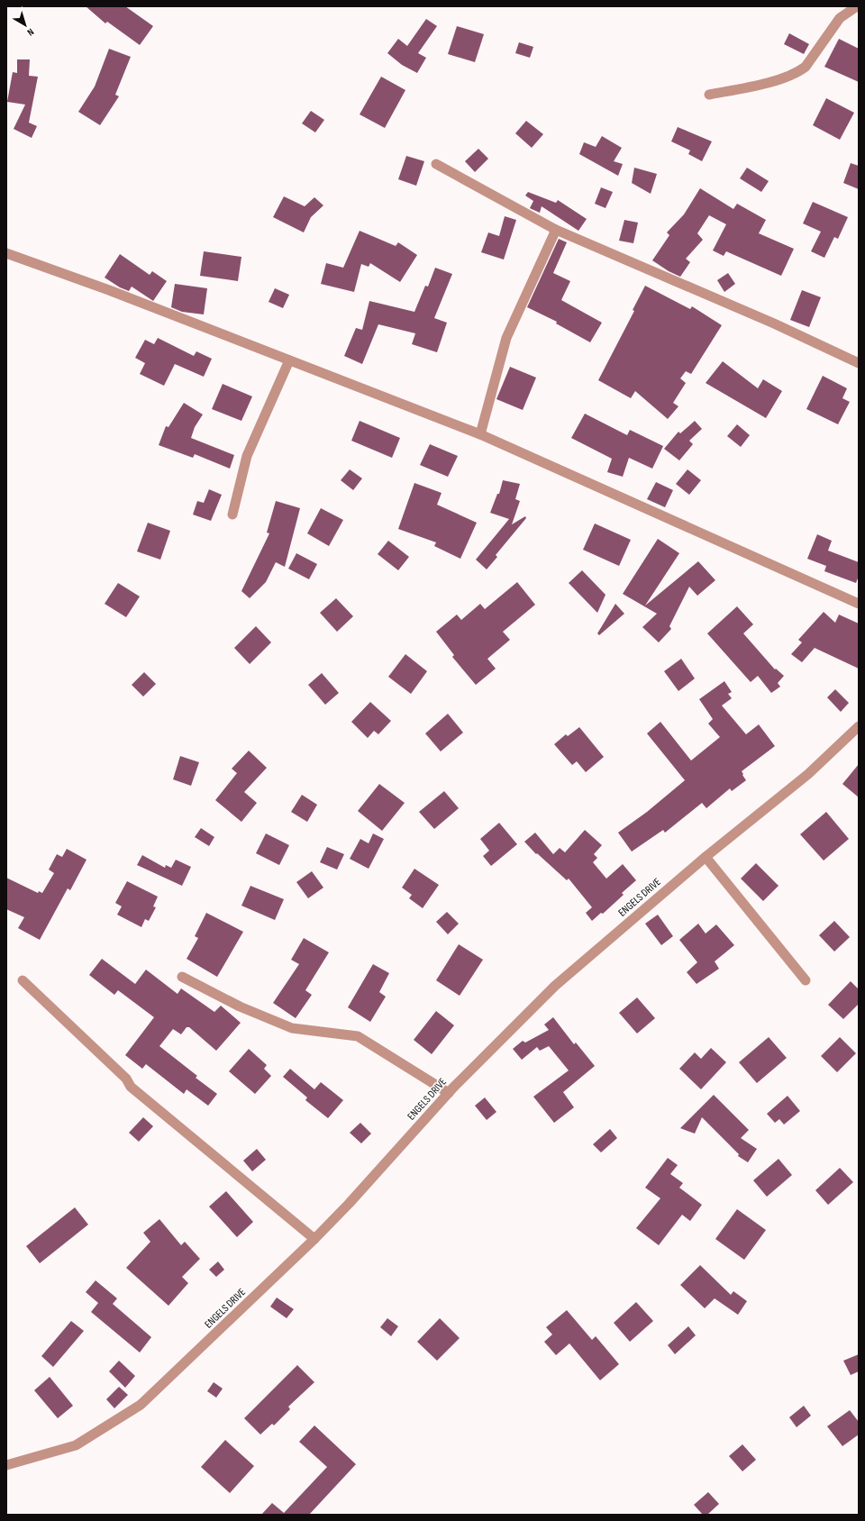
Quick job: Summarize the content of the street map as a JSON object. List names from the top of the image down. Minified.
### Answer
{"streets":{"street":["ENGELS DRIVE"]},"north":"bottom right"}
